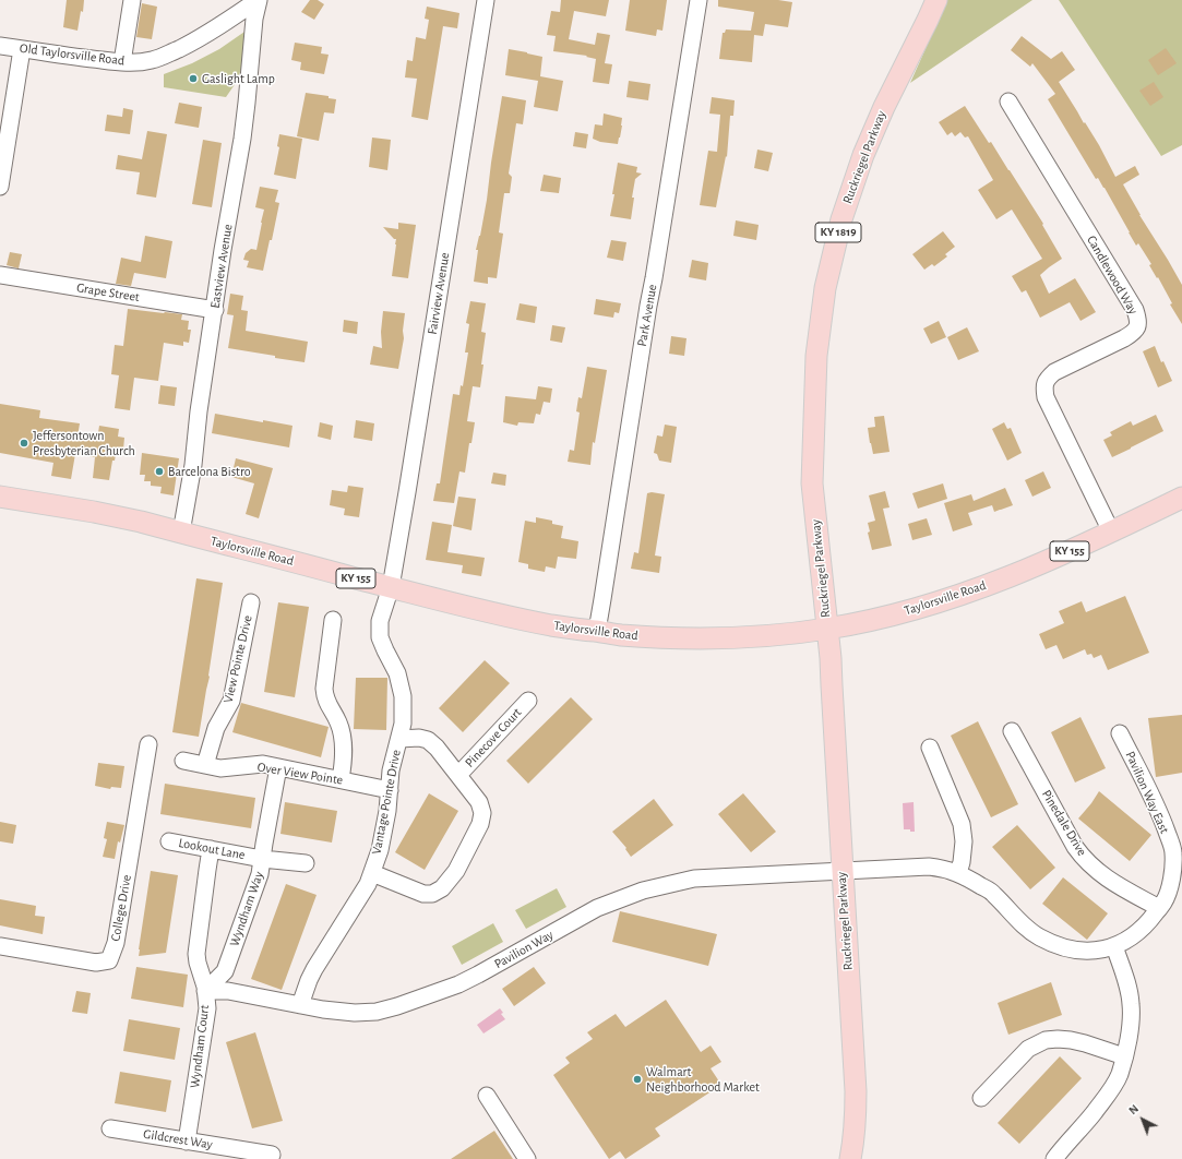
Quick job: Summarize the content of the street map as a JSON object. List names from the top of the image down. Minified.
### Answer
{"streets":{"main road":["Ruckriegel Parkway","KY 1819","Taylorsville Road","KY 155"],"street":["Old Taylorsville Road","Eastview Avenue","Candlewood Way","Grape Street","Fairview Avenue","Park Avenue","View Pointe Drive","Pinecove Court","Over View Pointe","Pavilion Way East","Vantage Pointe Drive","Pinedale Drive","Lookout Lane","College Drive","Wyndham Way","Pavilion Way","Wyndham Court","Gildcrest Way"]},"crossings":[["Old Taylorsville Road","Eastview Avenue"],["Ruckriegel Parkway","Taylorsville Road"],["Ruckriegel Parkway","Pavilion Way East"],["Ruckriegel Parkway","Pavilion Way"],["Eastview Avenue","Grape Street"],["Eastview Avenue","Taylorsville Road"],["Candlewood Way","Taylorsville Road"],["Fairview Avenue","Taylorsville Road"],["Fairview Avenue","Vantage Pointe Drive"],["Park Avenue","Taylorsville Road"],["Taylorsville Road","Vantage Pointe Drive"],["View Pointe Drive","Over View Pointe"],["Over View Pointe","Vantage Pointe Drive"],["Over View Pointe","Wyndham Way"],["Pavilion Way East","Pinedale Drive"],["Pavilion Way East","Pavilion Way"],["Vantage Pointe Drive","Pavilion Way"],["Lookout Lane","Wyndham Way"],["Lookout Lane","Wyndham Court"],["Wyndham Way","Pavilion Way"],["Wyndham Way","Wyndham Court"],["Pavilion Way","Wyndham Court"],["Wyndham Court","Gildcrest Way"]],"places":["Gaslight Lamp","Jeffersontown Presbyterian Church","Barcelona Bistro","Walmart Neighborhood Market"],"north":"top left"}
